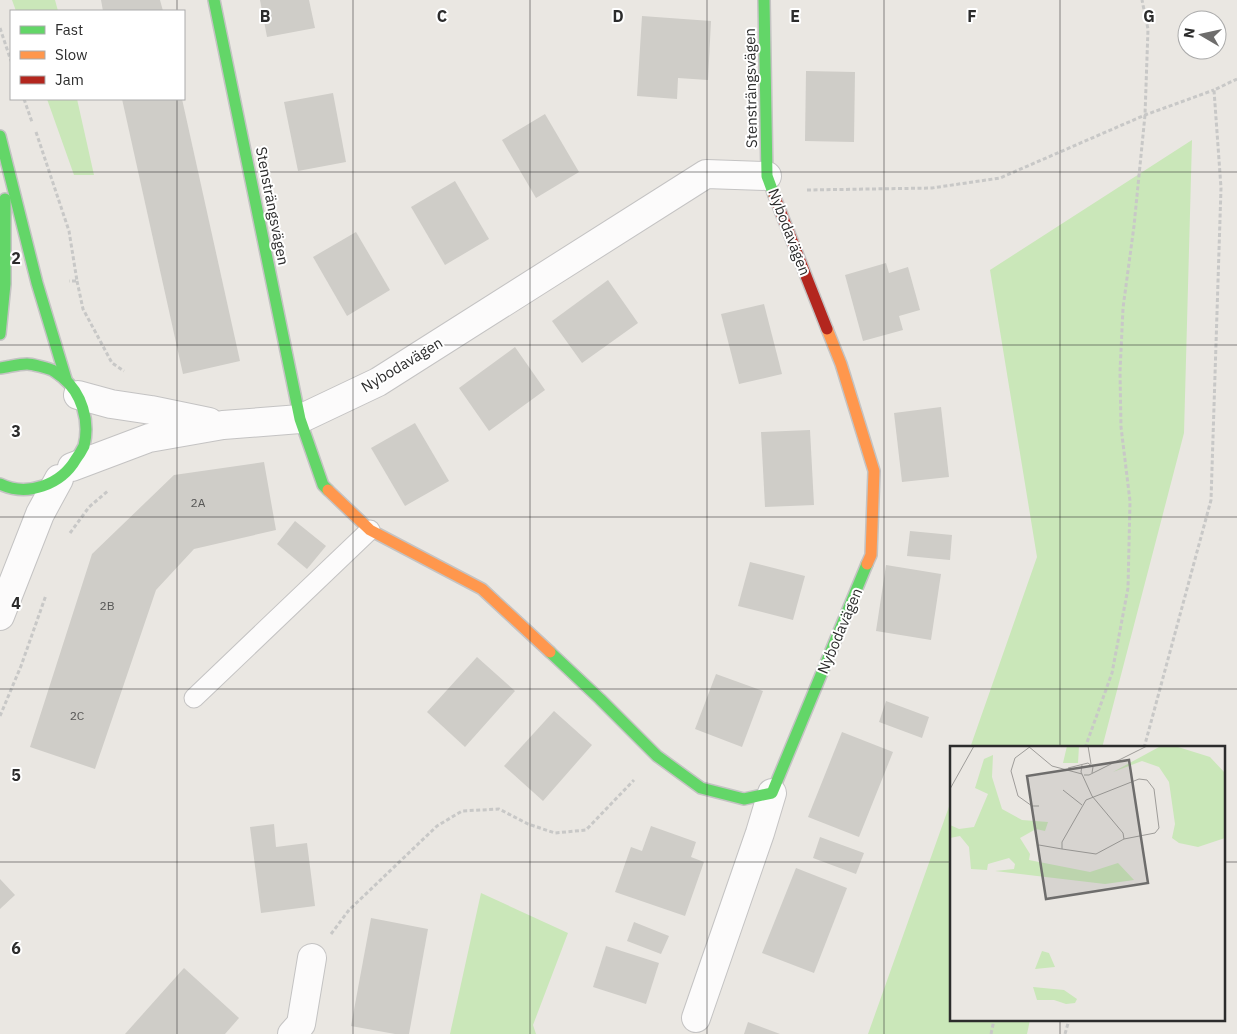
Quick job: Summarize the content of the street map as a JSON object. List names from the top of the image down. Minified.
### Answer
{"streets":{"street":["Stensträngsvägen","Nybodavägen"]},"crossings":[["Stensträngsvägen","Nybodavägen"]],"house_numbers":["2A","2B","2C"],"legend":["Fast","Slow","Jam"],"north":"left","grid":{"columns":["B","C","D","E","F","G"],"rows":["2","3","4","5","6"]}}
